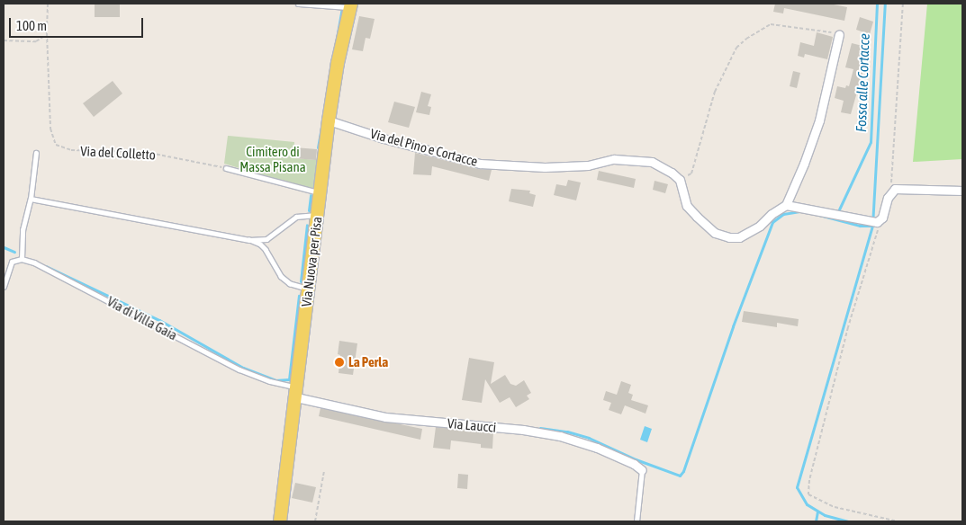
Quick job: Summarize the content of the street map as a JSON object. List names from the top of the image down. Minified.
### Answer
{"streets":{"main road":["Via Nuova per Pisa"],"street":["Via del Pino e Cortacce","Via Laucci"],"lane":["Via di Villa Gaia"],"path":["Via del Colletto"]},"crossings":[["Via del Pino e Cortacce","Via Nuova per Pisa"],["Via Nuova per Pisa","Via di Villa Gaia"],["Via Nuova per Pisa","Via Laucci"],["Via di Villa Gaia","Via Laucci"]],"water":["Fossa alle Cortacce"],"parks":["Cimitero di Massa Pisana"],"places":["La Perla"],"scale_bar":"100 m"}
